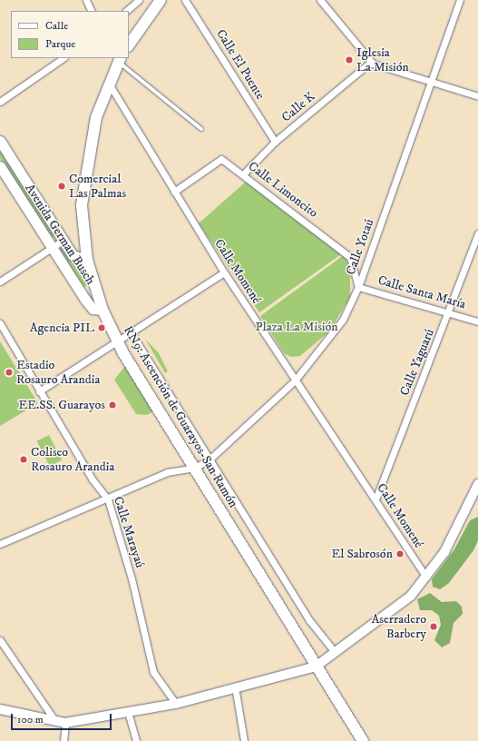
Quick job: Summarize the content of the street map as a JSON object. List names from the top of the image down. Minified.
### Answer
{"streets":{"highway":["RN9: Ascención de Guarayos-San Ramón"],"main road":["Avenida German Busch"],"street":["Calle El Puente","Calle K","Calle Limoncito","Calle Yotaú","Calle Momené","Calle Santa María","Calle Yaguarú","Calle Marayaú"]},"crossings":[["Calle El Puente","Calle K"],["Calle K","Calle Limoncito"],["Calle Limoncito","Calle Yotaú"],["Calle Limoncito","Calle Momené"],["Calle Limoncito","Calle Santa María"],["Avenida German Busch","RN9: Ascención de Guarayos-San Ramón"],["Calle Yotaú","Calle Momené"],["Calle Yotaú","Calle Santa María"],["Calle Yotaú","RN9: Ascención de Guarayos-San Ramón"],["Calle Momené","Calle Yaguarú"],["Calle Momené","RN9: Ascención de Guarayos-San Ramón"],["Calle Santa María","Calle Yaguarú"]],"parks":["Plaza La Misión"],"places":["Iglesia La Misión","Comercial Las Palmas","Agencia PIL","Estadio Rosauro Arandia","EE.SS. Guarayos","Coliseo Rosauro Arandia","El Sabrosón","Aserradero Barbery"],"legend":["Calle","Parque"],"scale_bar":"100 m"}
